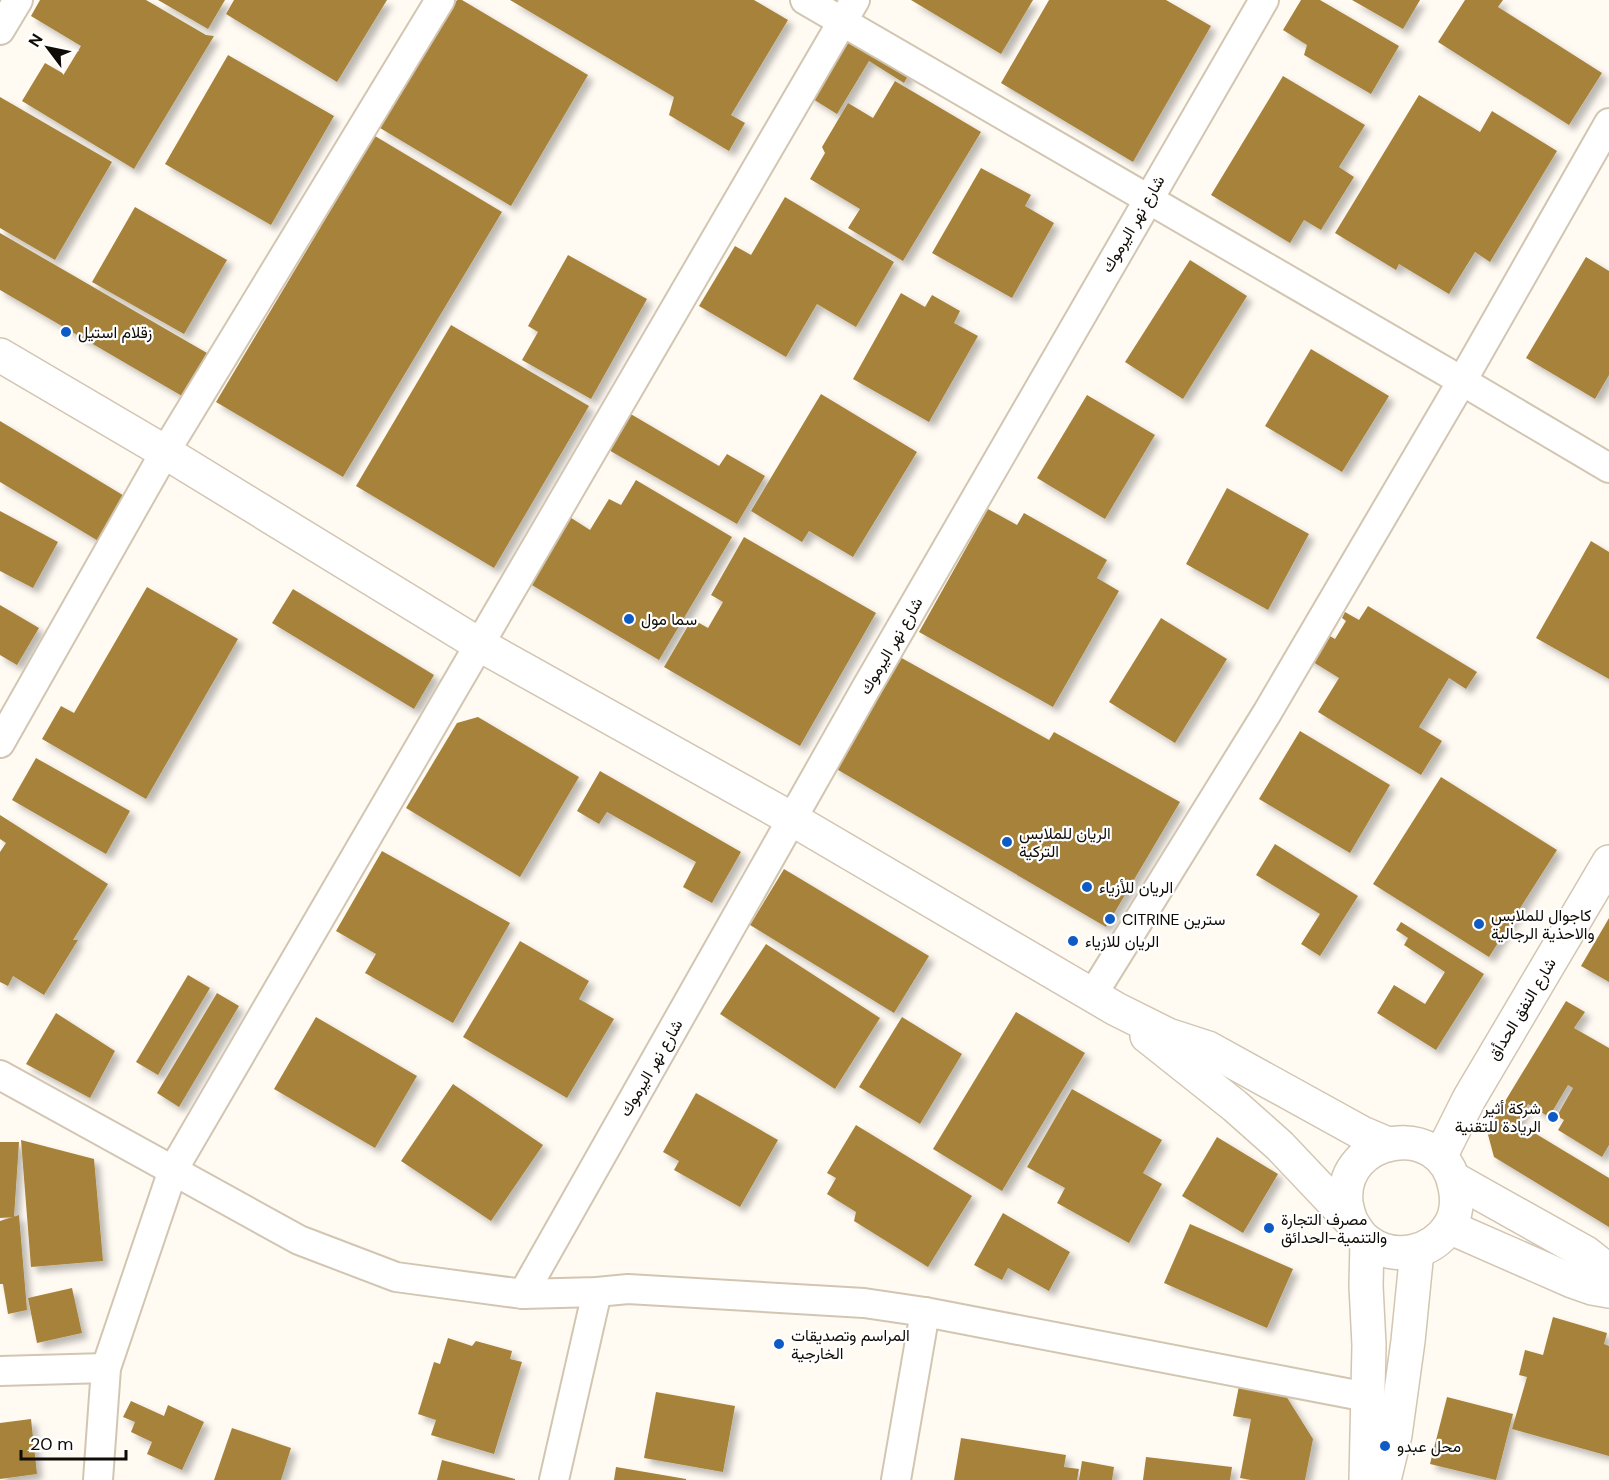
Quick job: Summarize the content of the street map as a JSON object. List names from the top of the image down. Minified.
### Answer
{"streets":{"main road":["شارع النفق الحدأق"],"street":["شارع نهر اليرموك"]},"places":["زقلام استيل","سما مول","الريان للملابس التركية","الريان للأزياء","CITRINE سترين","كاجوال للملابس والاحذية الرجالية","الريان للازياء","شركة أثير الريادة للتقنية","مصرف التجارة والتنمية-الحدائق","المراسم وتصديقات الخارجية","محل عبدو"],"scale_bar":"20 m","north":"top left"}
